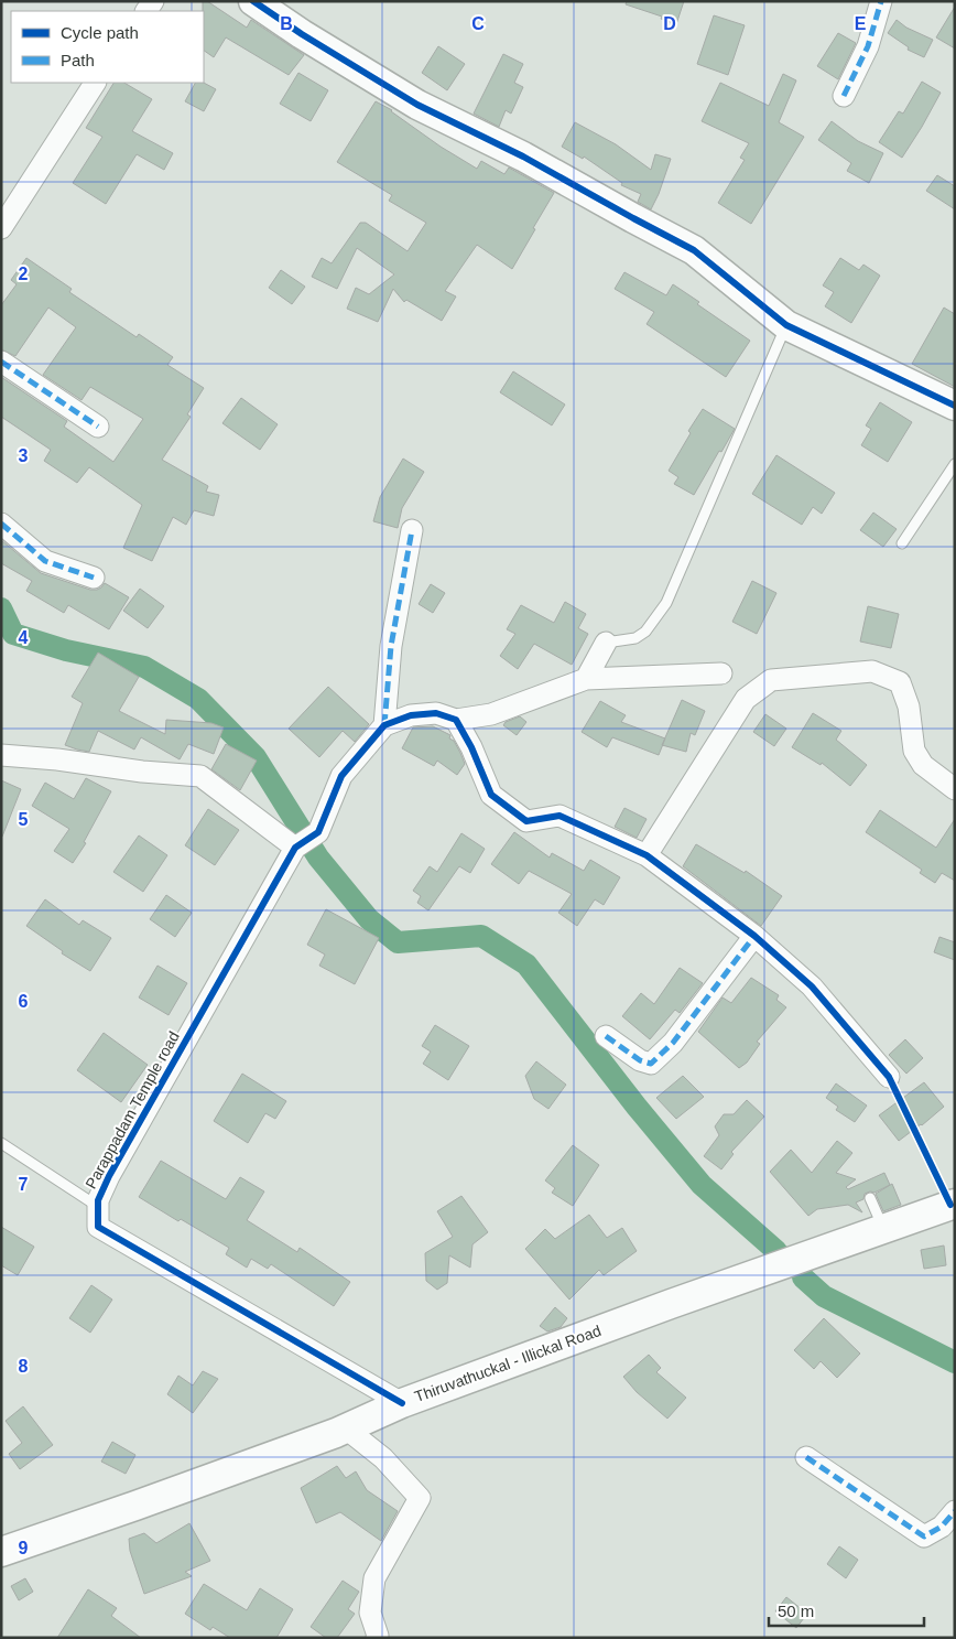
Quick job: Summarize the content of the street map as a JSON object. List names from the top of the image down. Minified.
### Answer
{"streets":{"main road":["Thiruvathuckal - Illickal Road"],"street":["Parappadam Temple road"]},"crossings":[["Parappadam Temple road","Thiruvathuckal - Illickal Road"]],"legend":["Cycle path","Path"],"scale_bar":"50 m","grid":{"columns":["B","C","D","E"],"rows":["2","3","4","5","6","7","8","9"]}}
